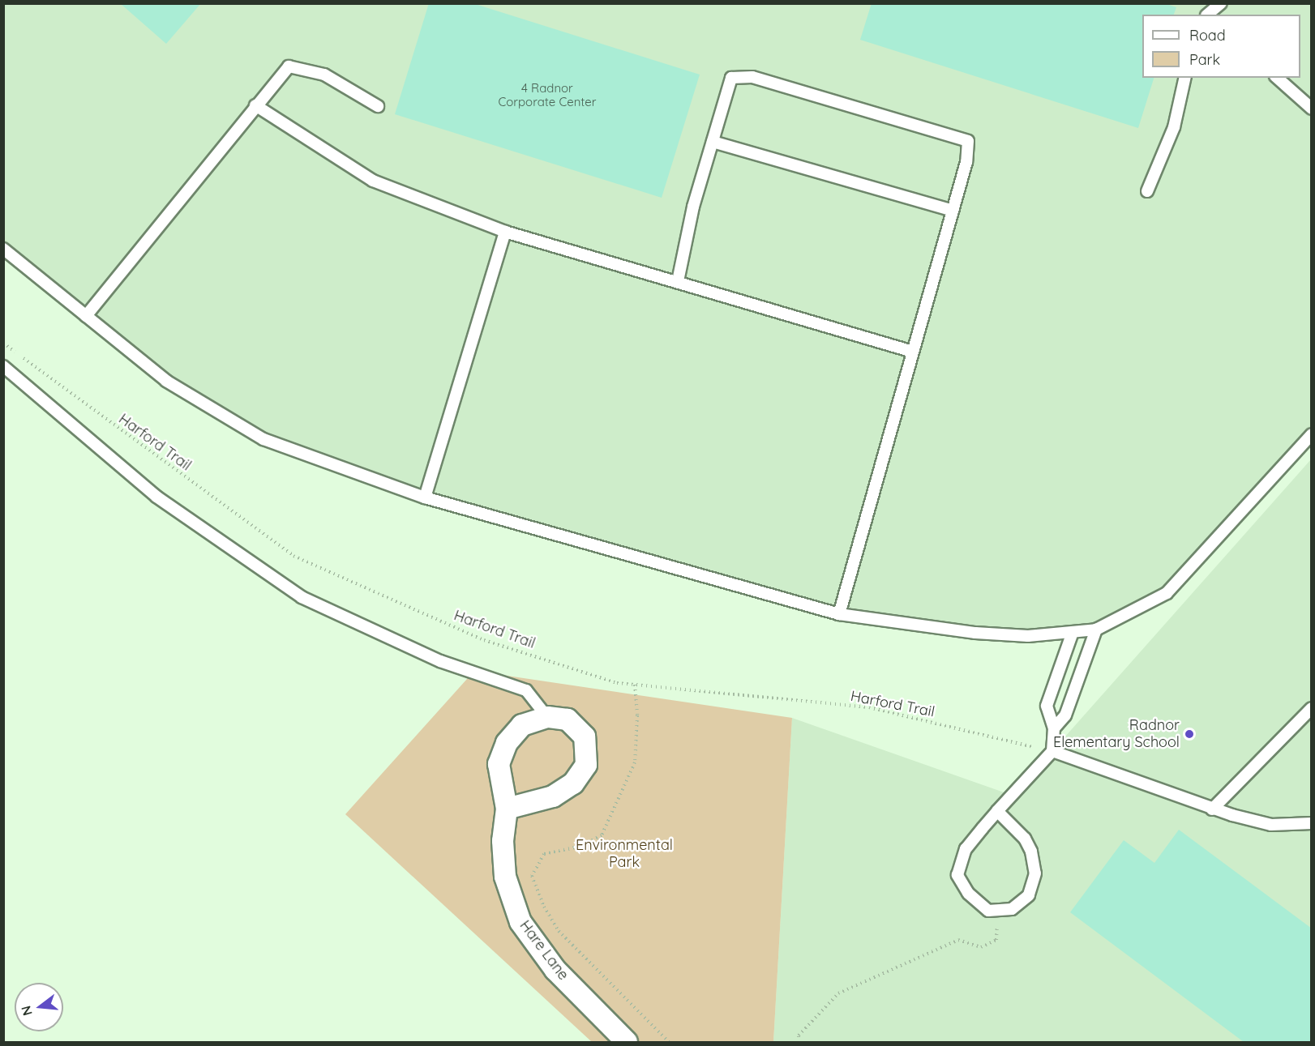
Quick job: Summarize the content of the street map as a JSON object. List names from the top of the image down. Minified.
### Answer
{"streets":{"street":["Hare Lane"],"path":["Harford Trail"]},"parks":["Environmental Park"],"places":["Radnor Elementary School"],"house_numbers":["4 Radnor Corporate Center"],"legend":["Road","Park"],"north":"left"}
